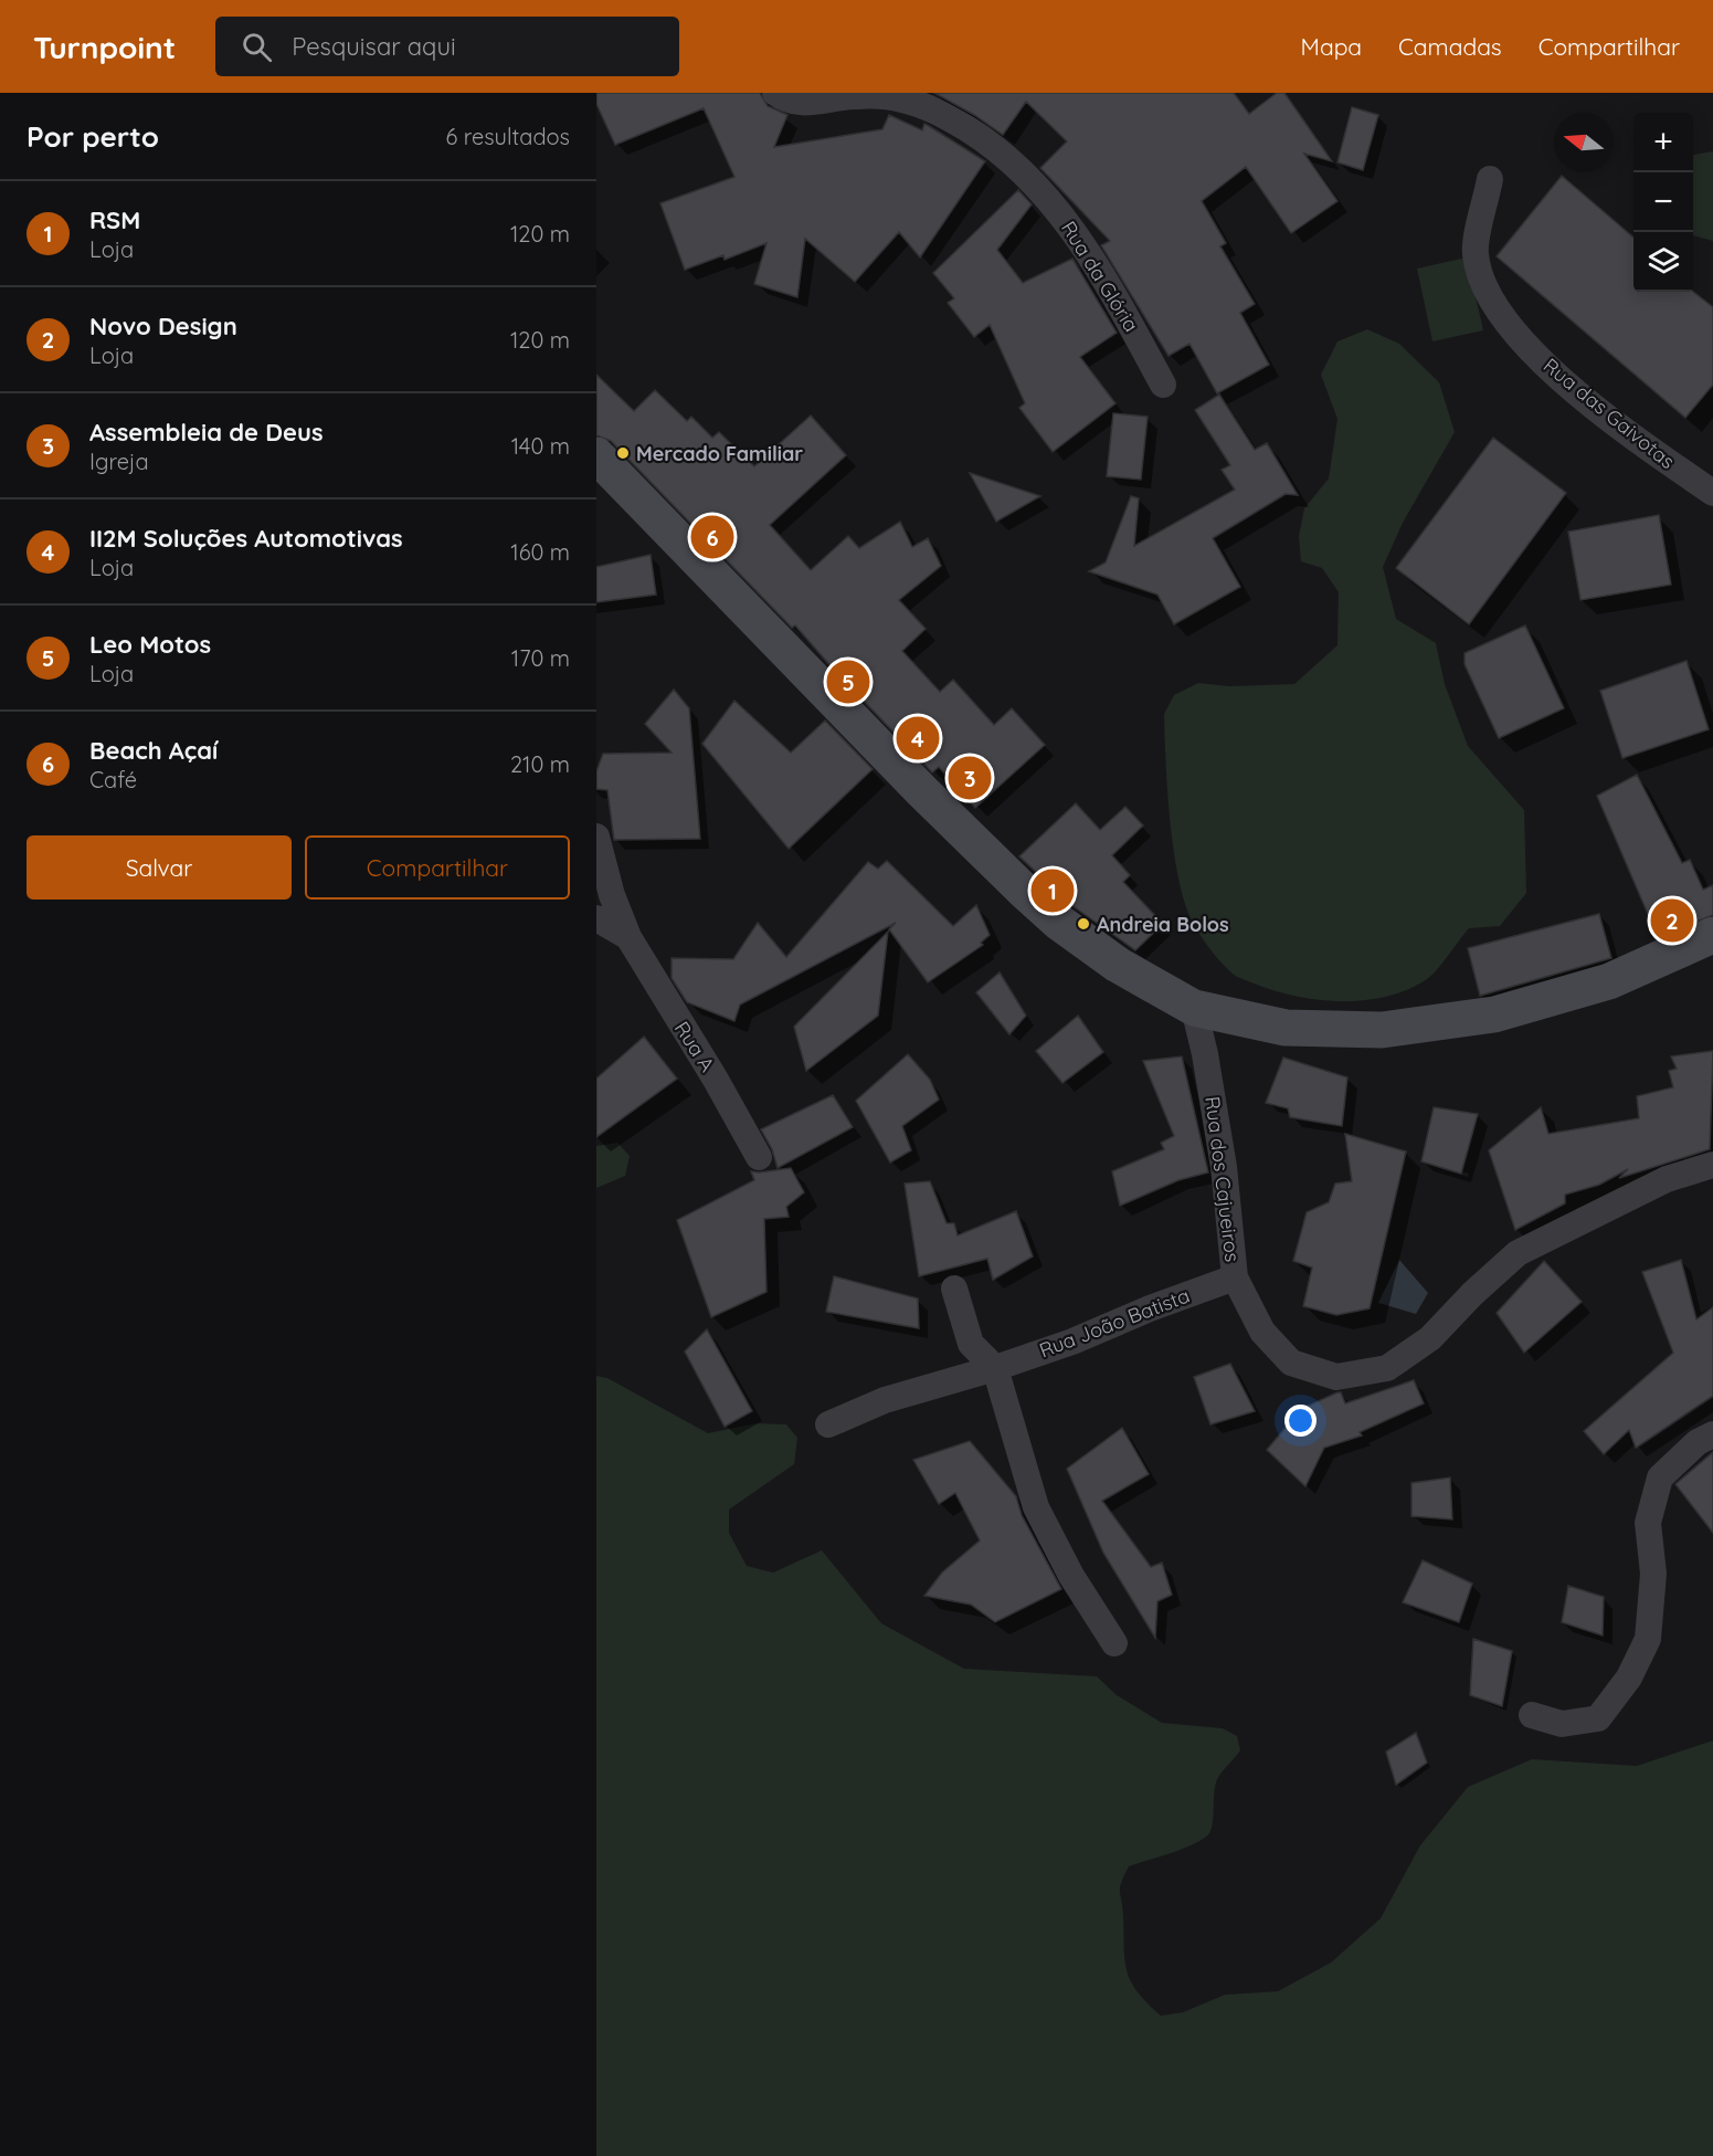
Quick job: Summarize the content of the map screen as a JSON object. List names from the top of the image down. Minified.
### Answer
{"streets":{"street":["Rua da Glória","Rua das Gaivotas","Rua A","Rua dos Cajueiros","Rua João Batista"]},"crossings":[["Rua dos Cajueiros","Rua João Batista"]],"places":["Mercado Familiar","Andreia Bolos"],"north":"left","page":{"header":"Turnpoint","search":"Pesquisar aqui","nav":["Mapa","Camadas","Compartilhar"],"heading":["Por perto","6 resultados"],"map_buttons":["+","−"],"list":[{"mark":"1","name":"RSM","note":"Loja","value":"120 m"},{"mark":"2","name":"Novo Design","note":"Loja","value":"120 m"},{"mark":"3","name":"Assembleia de Deus","note":"Igreja","value":"140 m"},{"mark":"4","name":"II2M Soluções Automotivas","note":"Loja","value":"160 m"},{"mark":"5","name":"Leo Motos","note":"Loja","value":"170 m"},{"mark":"6","name":"Beach Açaí","note":"Café","value":"210 m"}],"pins":["6","5","4","3","1","2"],"buttons":["Salvar","Compartilhar"]}}
